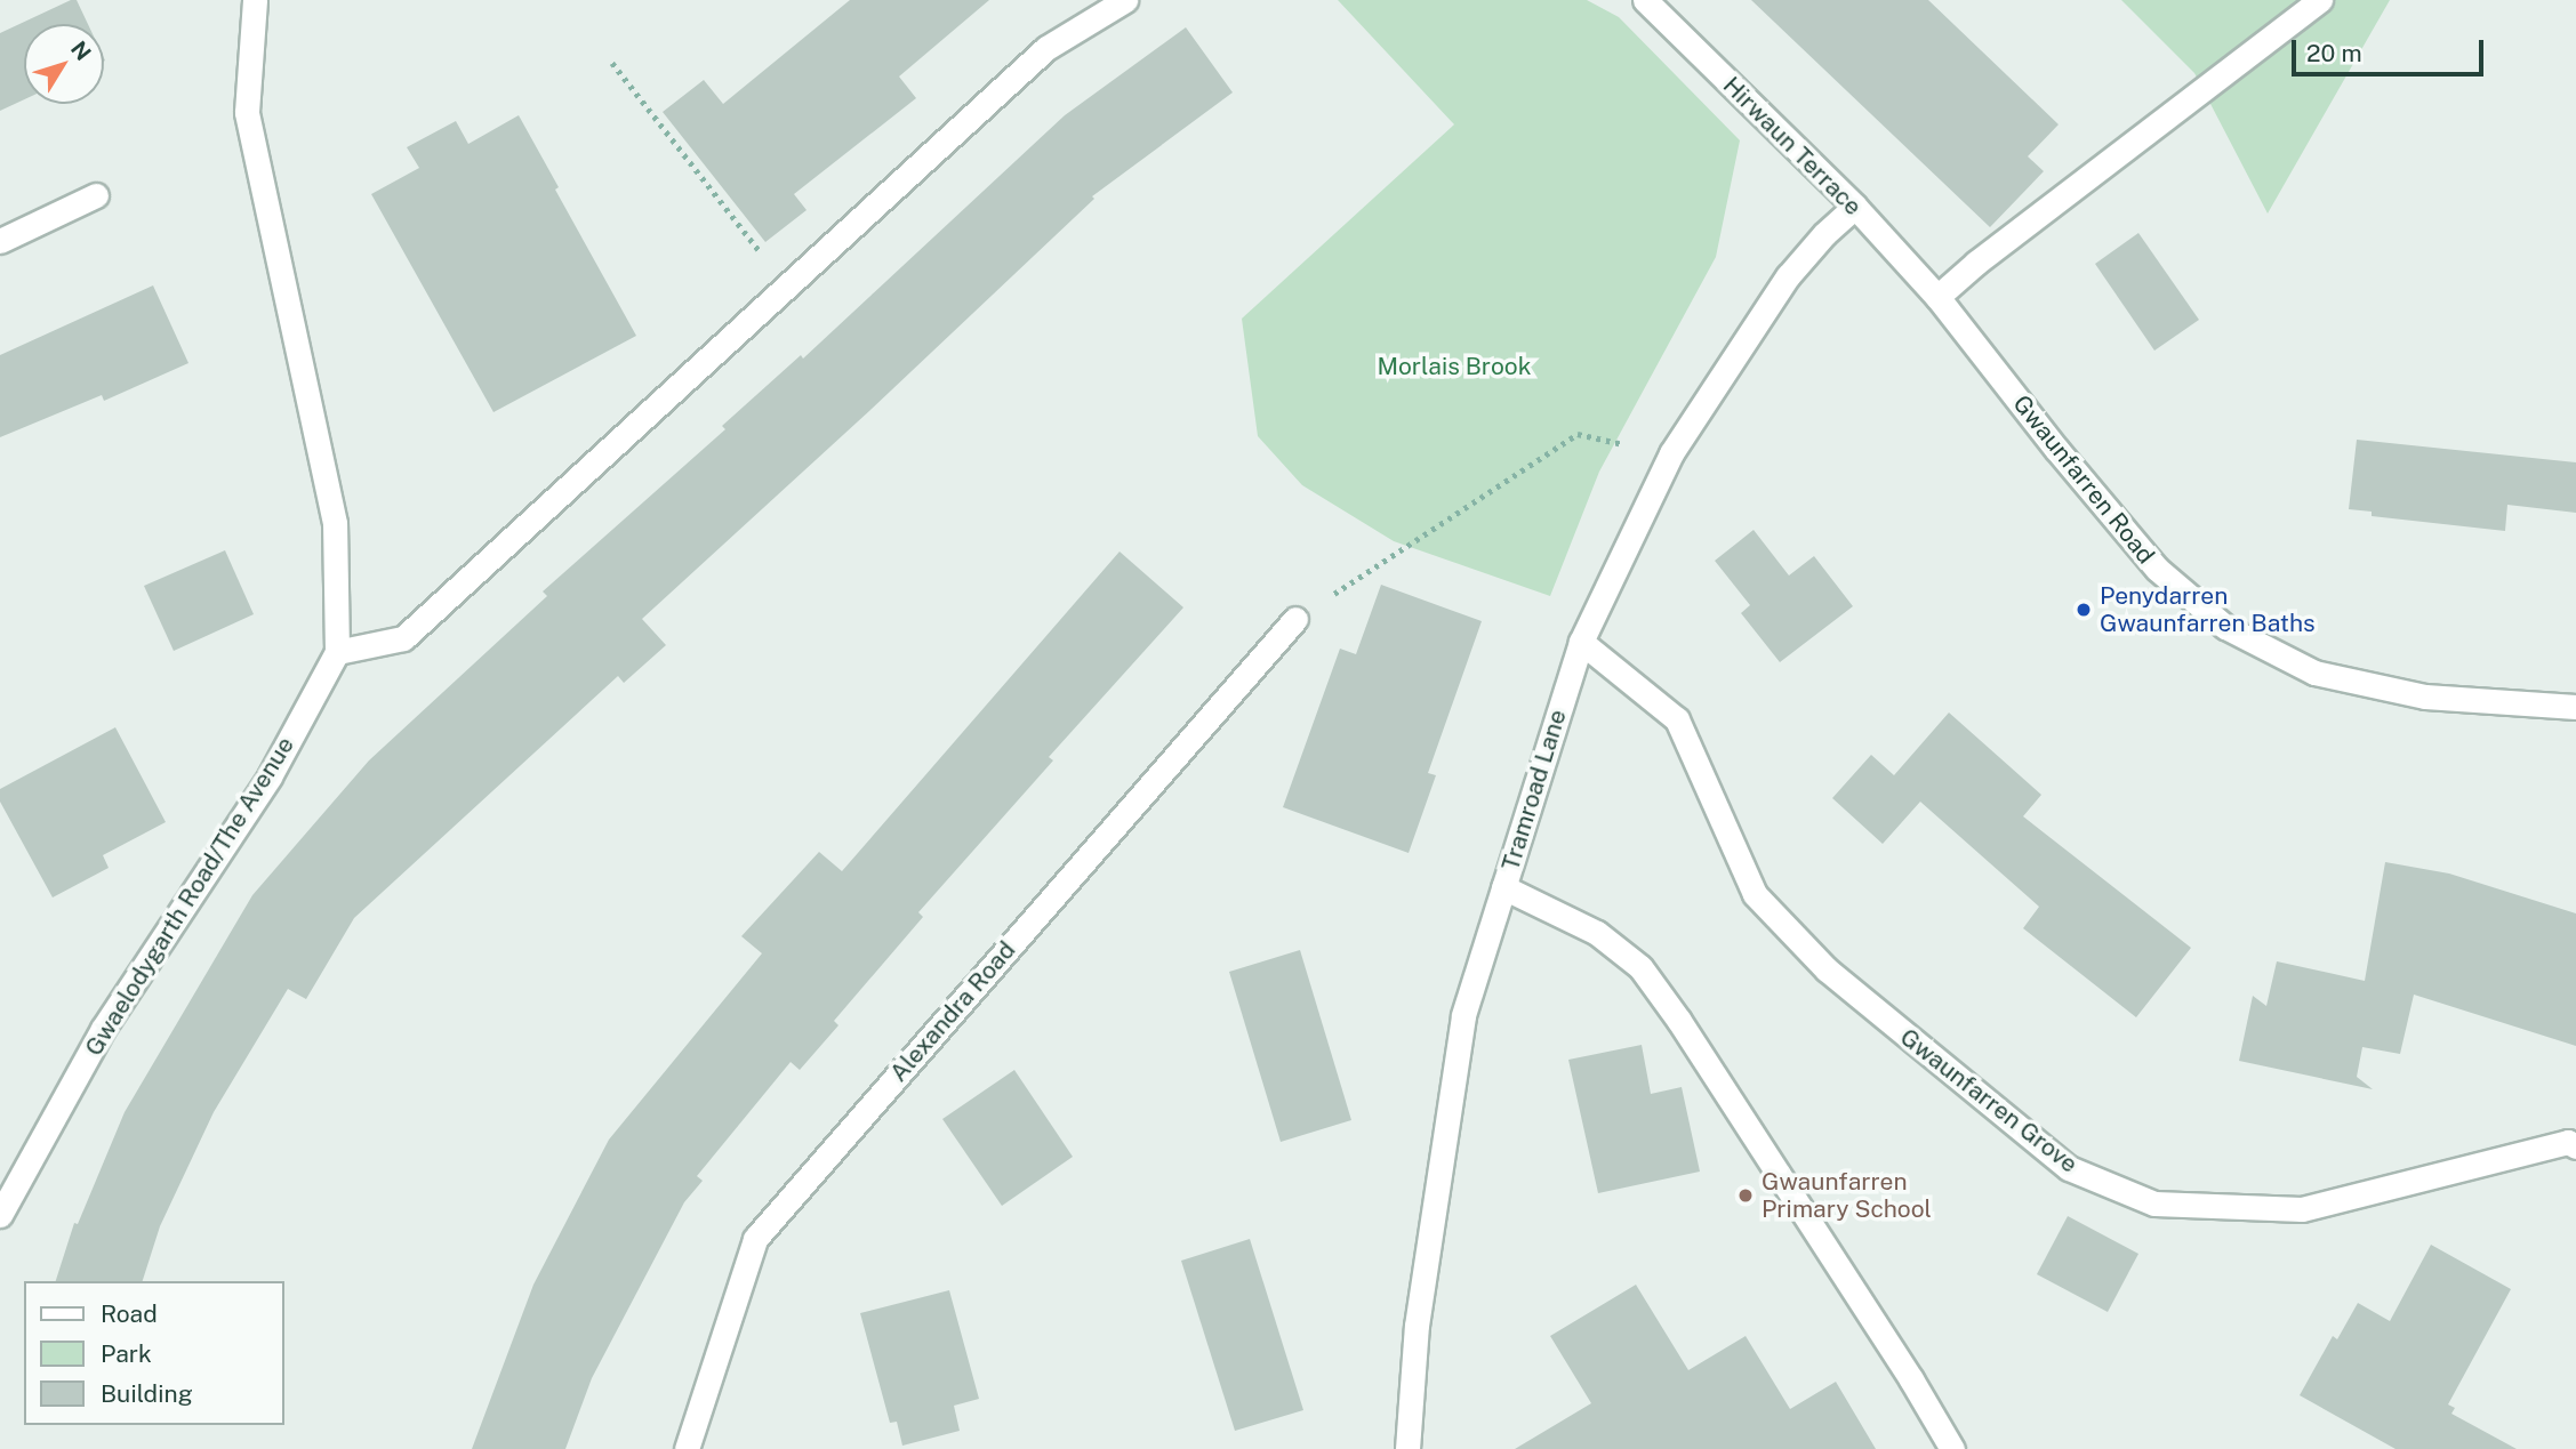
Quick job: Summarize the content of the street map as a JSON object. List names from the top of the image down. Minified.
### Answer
{"streets":{"street":["Hirwaun Terrace","Gwaunfarren Road","Tramroad Lane","Gwaelodygarth Road/The Avenue","Alexandra Road","Gwaunfarren Grove"]},"crossings":[["Hirwaun Terrace","Gwaunfarren Road"],["Hirwaun Terrace","Tramroad Lane"],["Tramroad Lane","Gwaunfarren Grove"]],"parks":["Morlais Brook"],"places":["Penydarren Gwaunfarren Baths","Gwaunfarren Primary School"],"legend":["Road","Park","Building"],"scale_bar":"20 m","north":"top right"}
